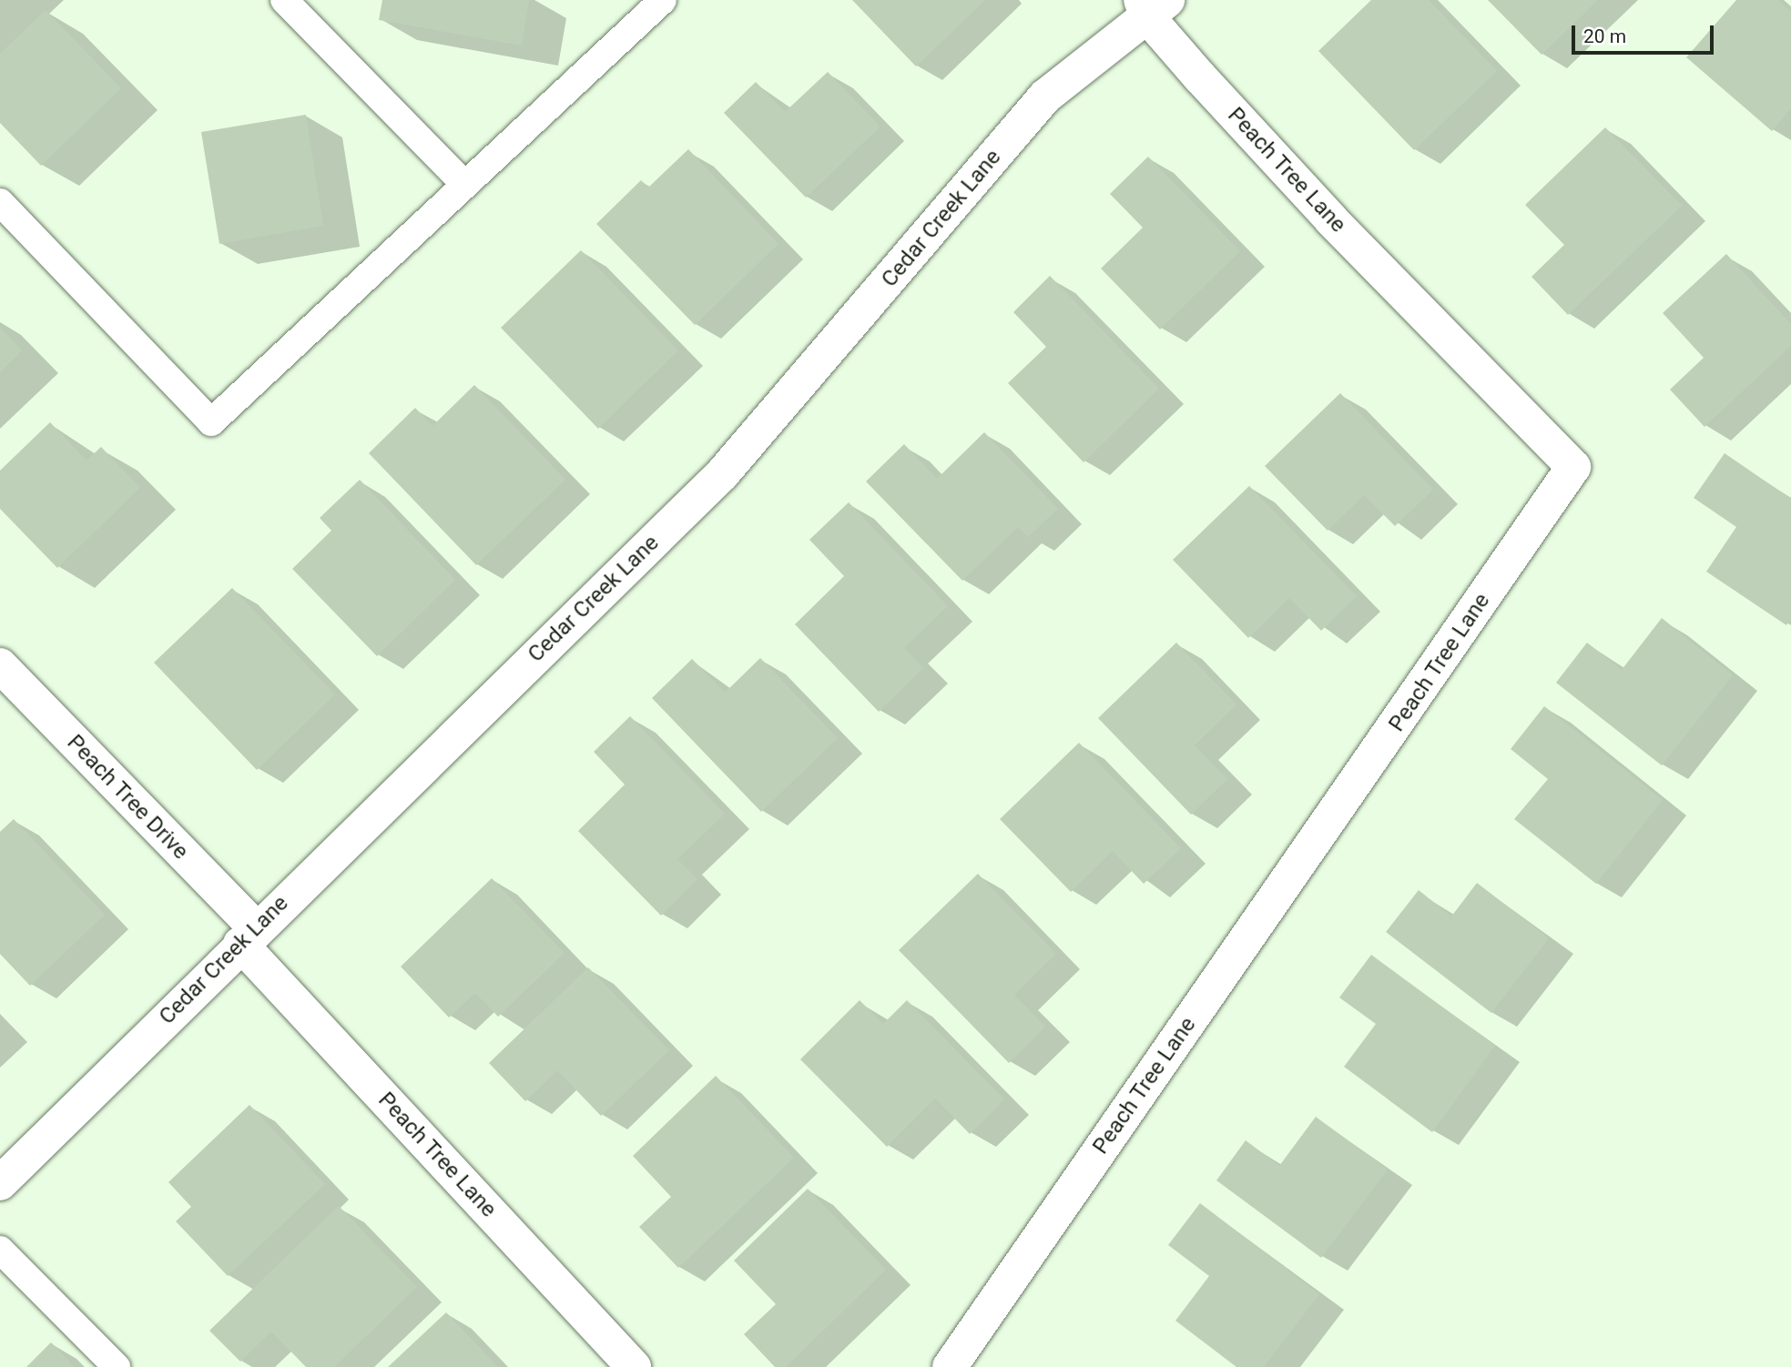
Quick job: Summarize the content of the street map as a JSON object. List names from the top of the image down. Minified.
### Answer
{"streets":{"street":["Peach Tree Lane","Cedar Creek Lane","Peach Tree Drive"]},"crossings":[["Peach Tree Lane","Cedar Creek Lane"],["Peach Tree Lane","Peach Tree Drive"],["Cedar Creek Lane","Peach Tree Drive"]],"scale_bar":"20 m"}
